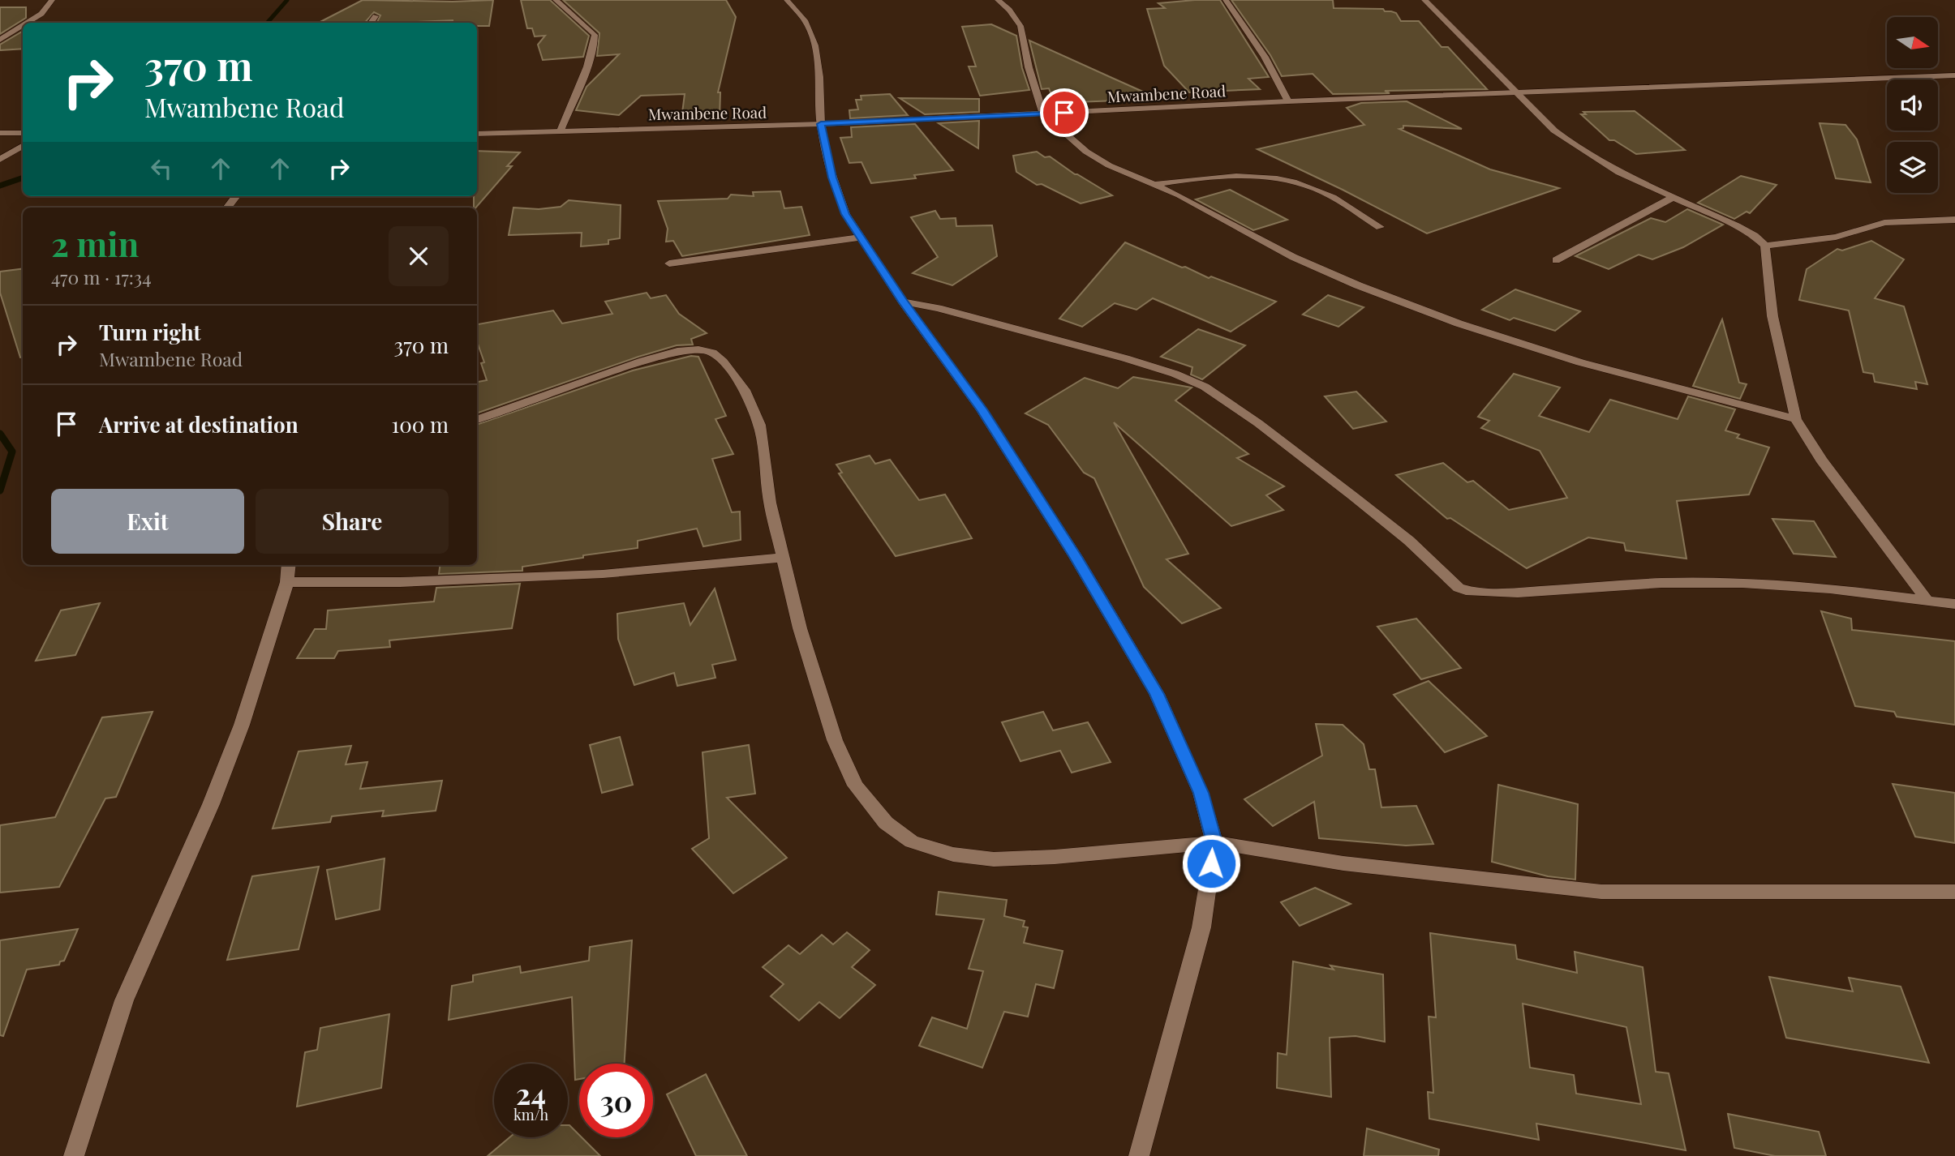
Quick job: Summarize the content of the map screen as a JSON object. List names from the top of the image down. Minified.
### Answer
{"streets":{"street":["Mwambene Road"]},"north":"right","page":{"turn":["370 m","Mwambene Road"],"heading":["2 min","470 m · 17:34"],"list":[{"name":"Turn right","note":"Mwambene Road","value":"370 m"},{"name":"Arrive at destination","value":"100 m"}],"buttons":["Exit","Share"],"speed":"24 km/h","limit":"30"}}
